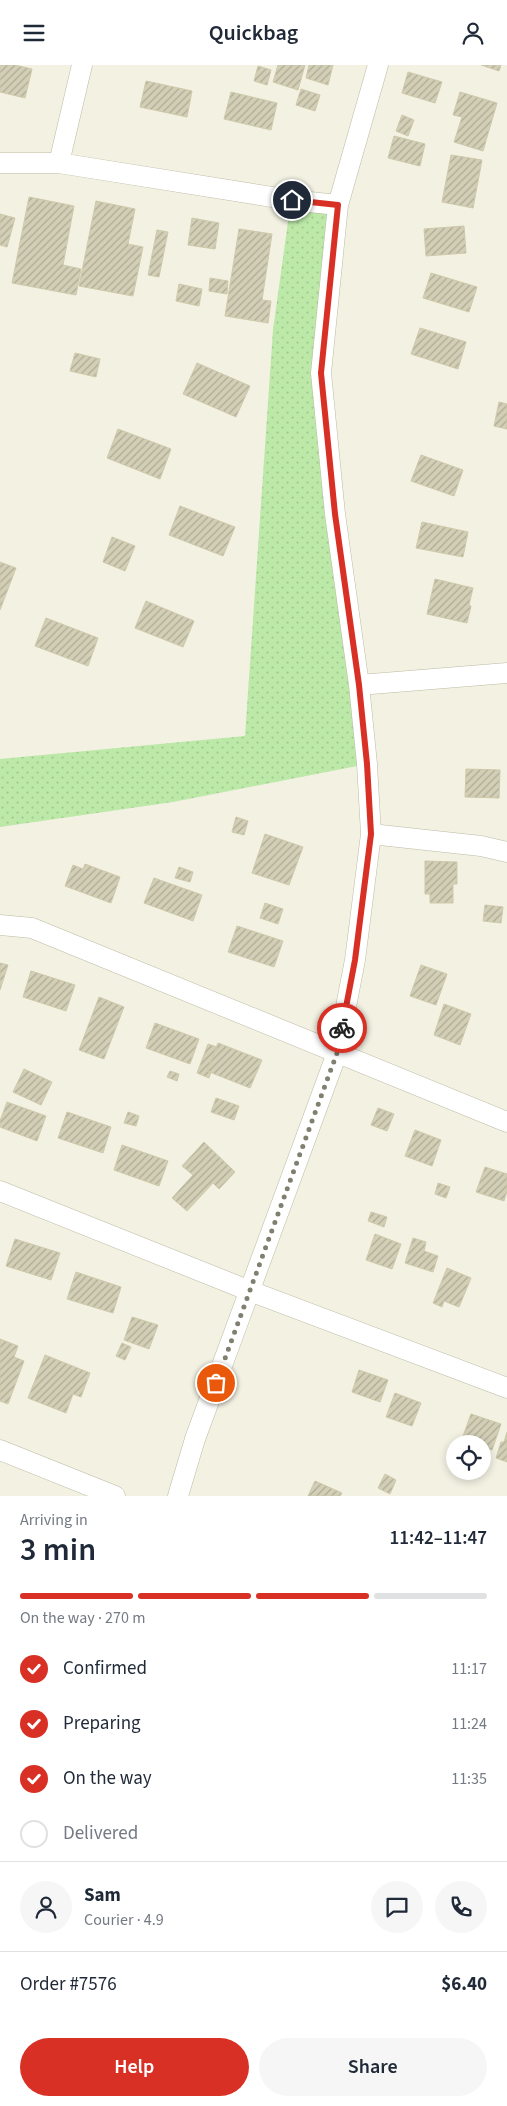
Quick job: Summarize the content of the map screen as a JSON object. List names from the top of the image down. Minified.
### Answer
{"page":{"header":"Quickbag","heading":["3 min","Arriving in","11:42–11:47"],"panel":["Sam","Courier · 4.9","Order #7576","$6.40"],"bar":"On the way · 270 m","list":[["Confirmed","11:17"],["Preparing","11:24"],["On the way","11:35"],"Delivered"],"buttons":["Help","Share"]}}
